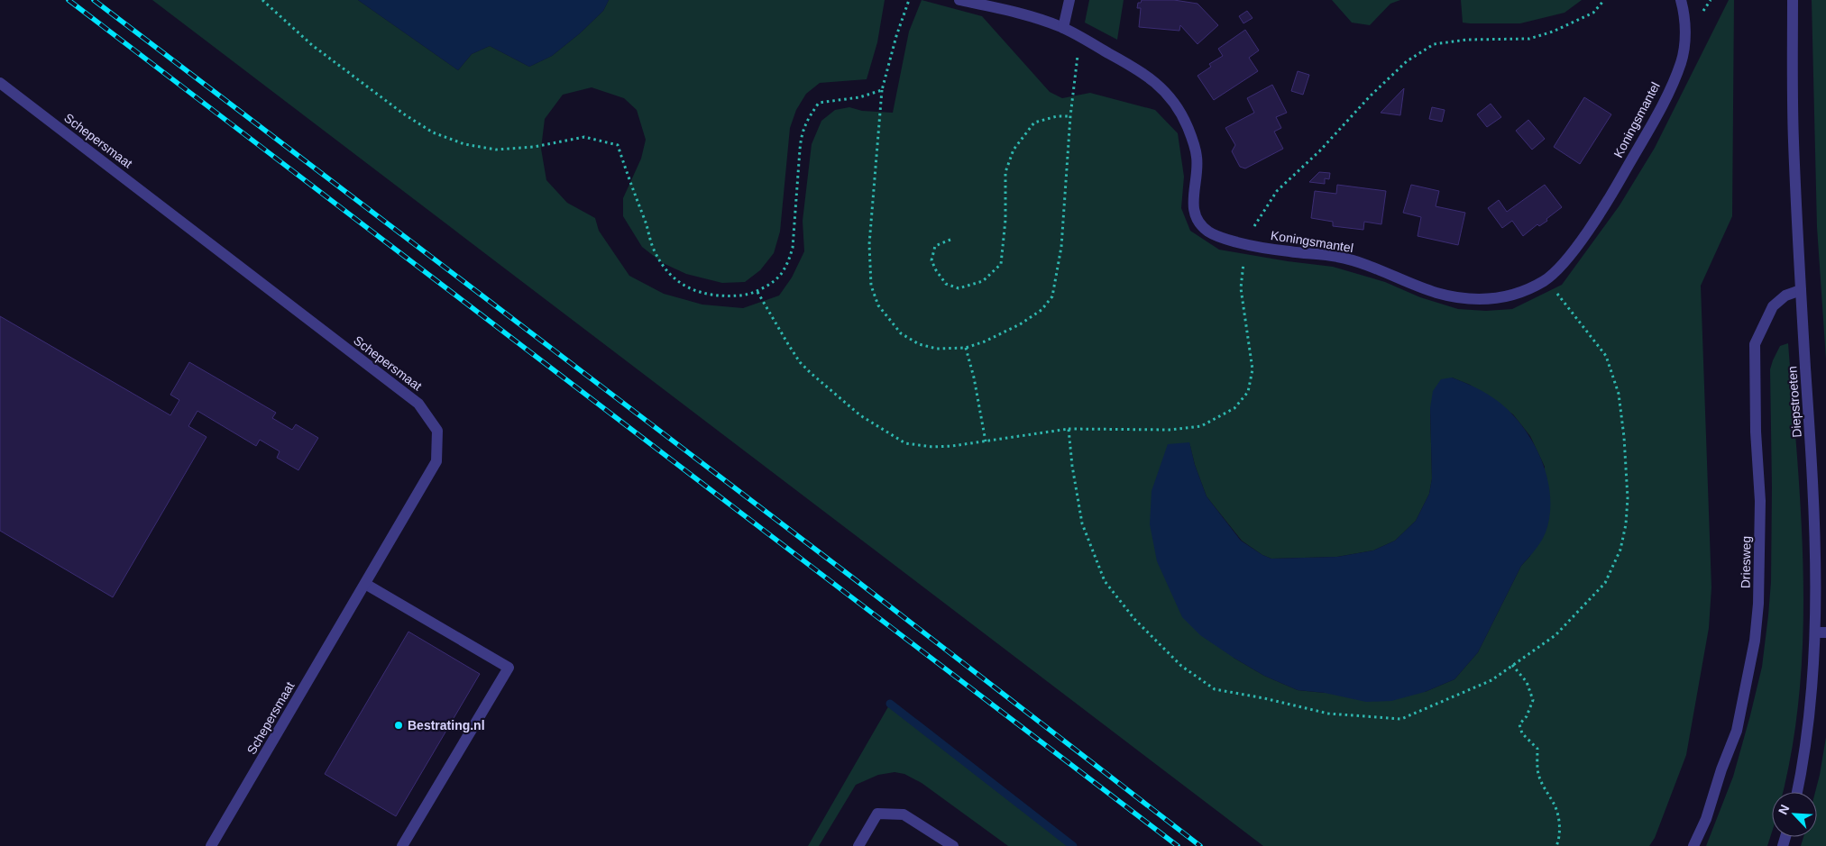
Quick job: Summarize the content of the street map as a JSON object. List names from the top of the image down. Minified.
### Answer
{"streets":{"street":["Koningsmantel","Schepersmaat","Diepstroeten","Driesweg"]},"crossings":[["Diepstroeten","Driesweg"]],"places":["Bestrating.nl"],"north":"top left"}
